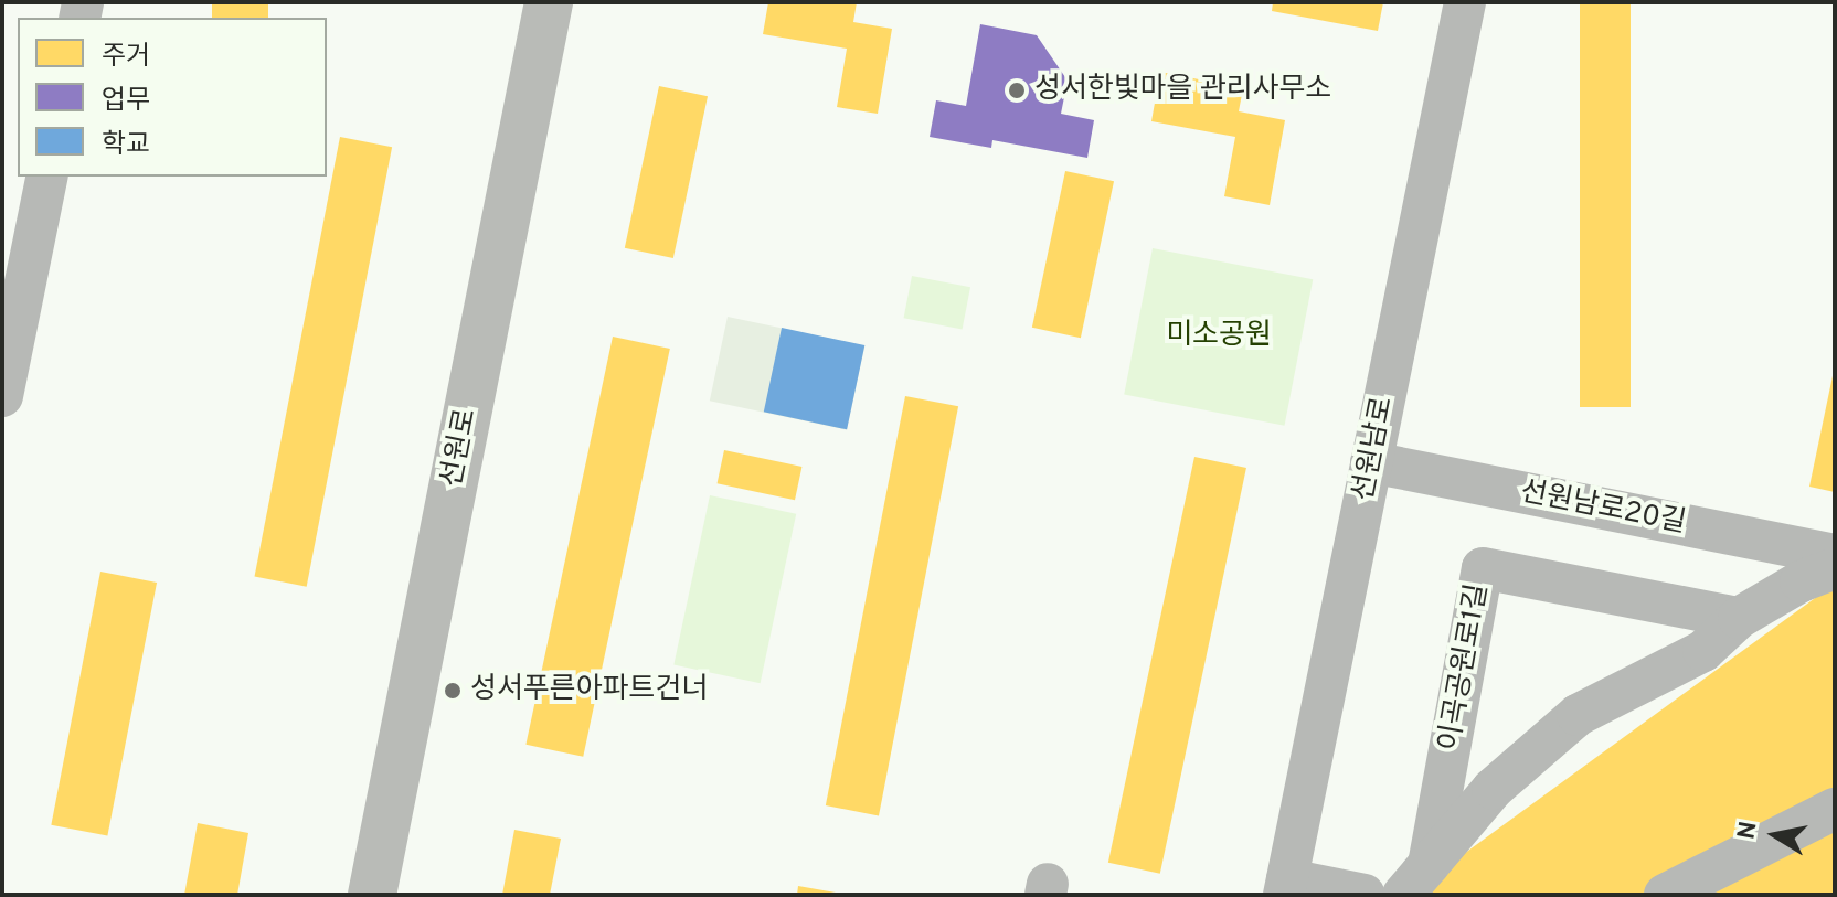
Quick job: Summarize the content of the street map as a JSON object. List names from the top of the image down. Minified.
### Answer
{"streets":{"main road":["선원로"],"street":["선원남로","선원남로20길","이곡공원로1길"]},"crossings":[["선원남로","선원남로20길"]],"parks":["미소공원"],"places":["성서한빛마을 관리사무소","성서푸른아파트건너"],"legend":["주거","업무","학교"],"north":"left"}
